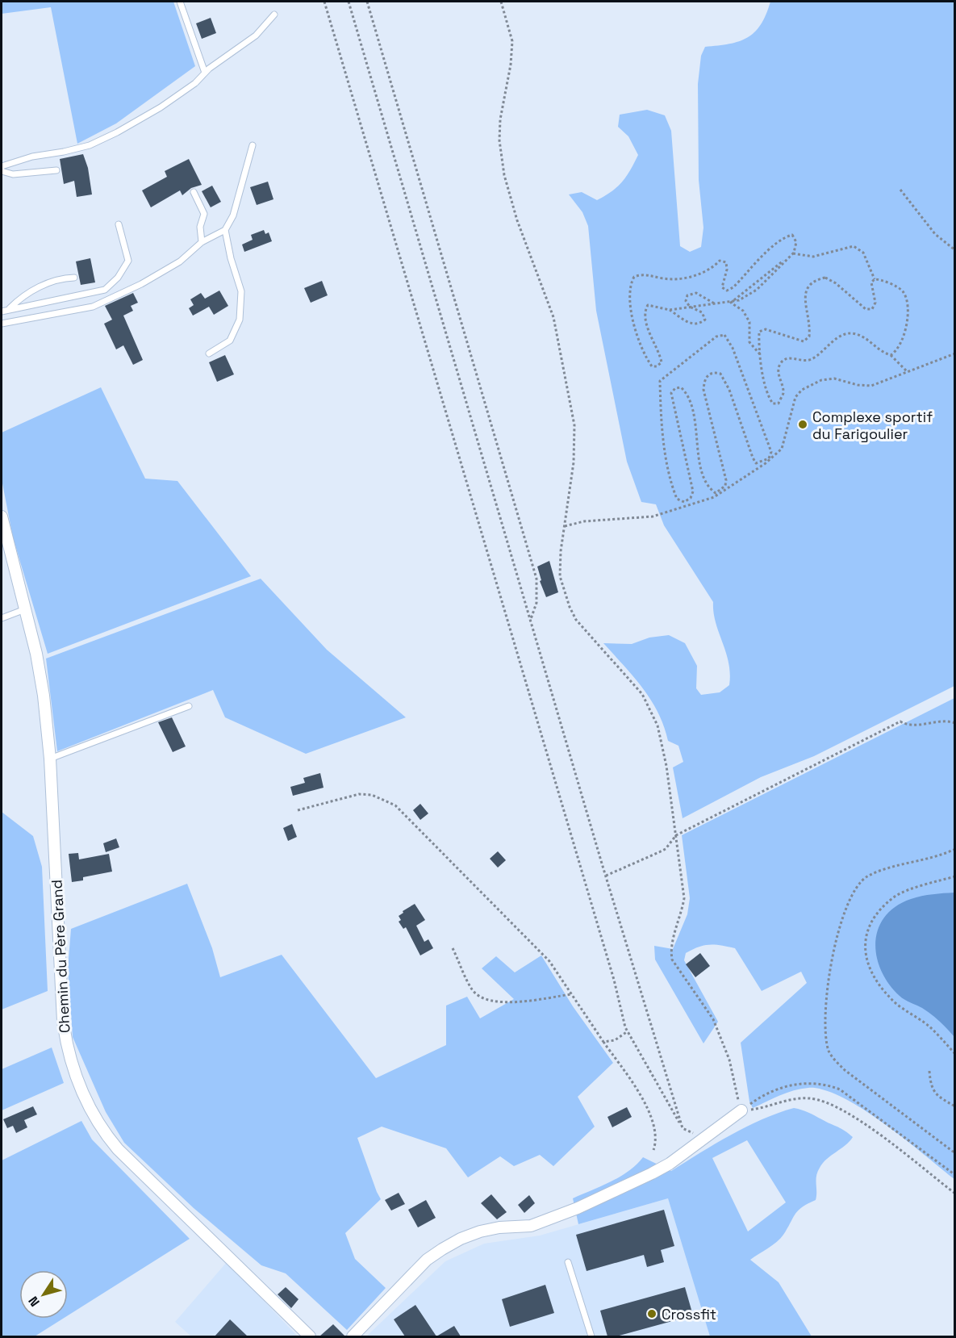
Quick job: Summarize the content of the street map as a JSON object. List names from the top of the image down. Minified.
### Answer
{"streets":{"street":["Chemin du Père Grand"]},"places":["Complexe sportif du Farigoulier","Crossfit"],"north":"bottom left"}
